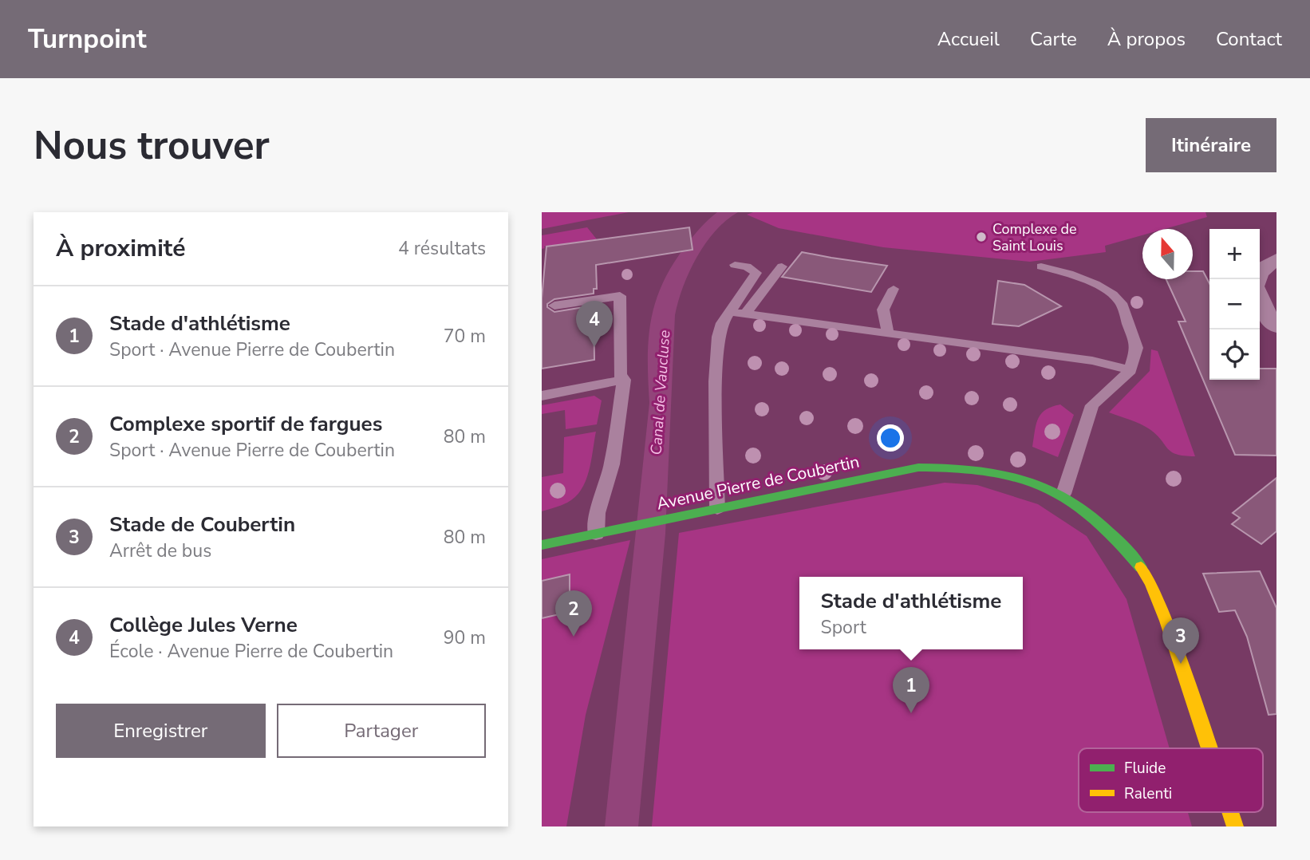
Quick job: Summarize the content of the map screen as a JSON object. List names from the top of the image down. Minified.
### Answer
{"streets":{"street":["Avenue Pierre de Coubertin"]},"water":["Canal de Vaucluse"],"places":["Complexe de Saint Louis"],"legend":["Fluide","Ralenti"],"north":"top","page":{"header":"Turnpoint","nav":["Accueil","Carte","À propos","Contact"],"buttons":["Itinéraire",["Enregistrer","Partager"]],"title":"Nous trouver","heading":["À proximité","4 résultats"],"map_buttons":["+","−"],"list":[{"mark":"1","name":"Stade d'athlétisme","note":"Sport · Avenue Pierre de Coubertin","value":"70 m"},{"mark":"2","name":"Complexe sportif de fargues","note":"Sport · Avenue Pierre de Coubertin","value":"80 m"},{"mark":"3","name":"Stade de Coubertin","note":"Arrêt de bus","value":"80 m"},{"mark":"4","name":"Collège Jules Verne","note":"École · Avenue Pierre de Coubertin","value":"90 m"}],"pins":["4","2","3","1"],"popup":["Stade d'athlétisme","Sport"]}}
